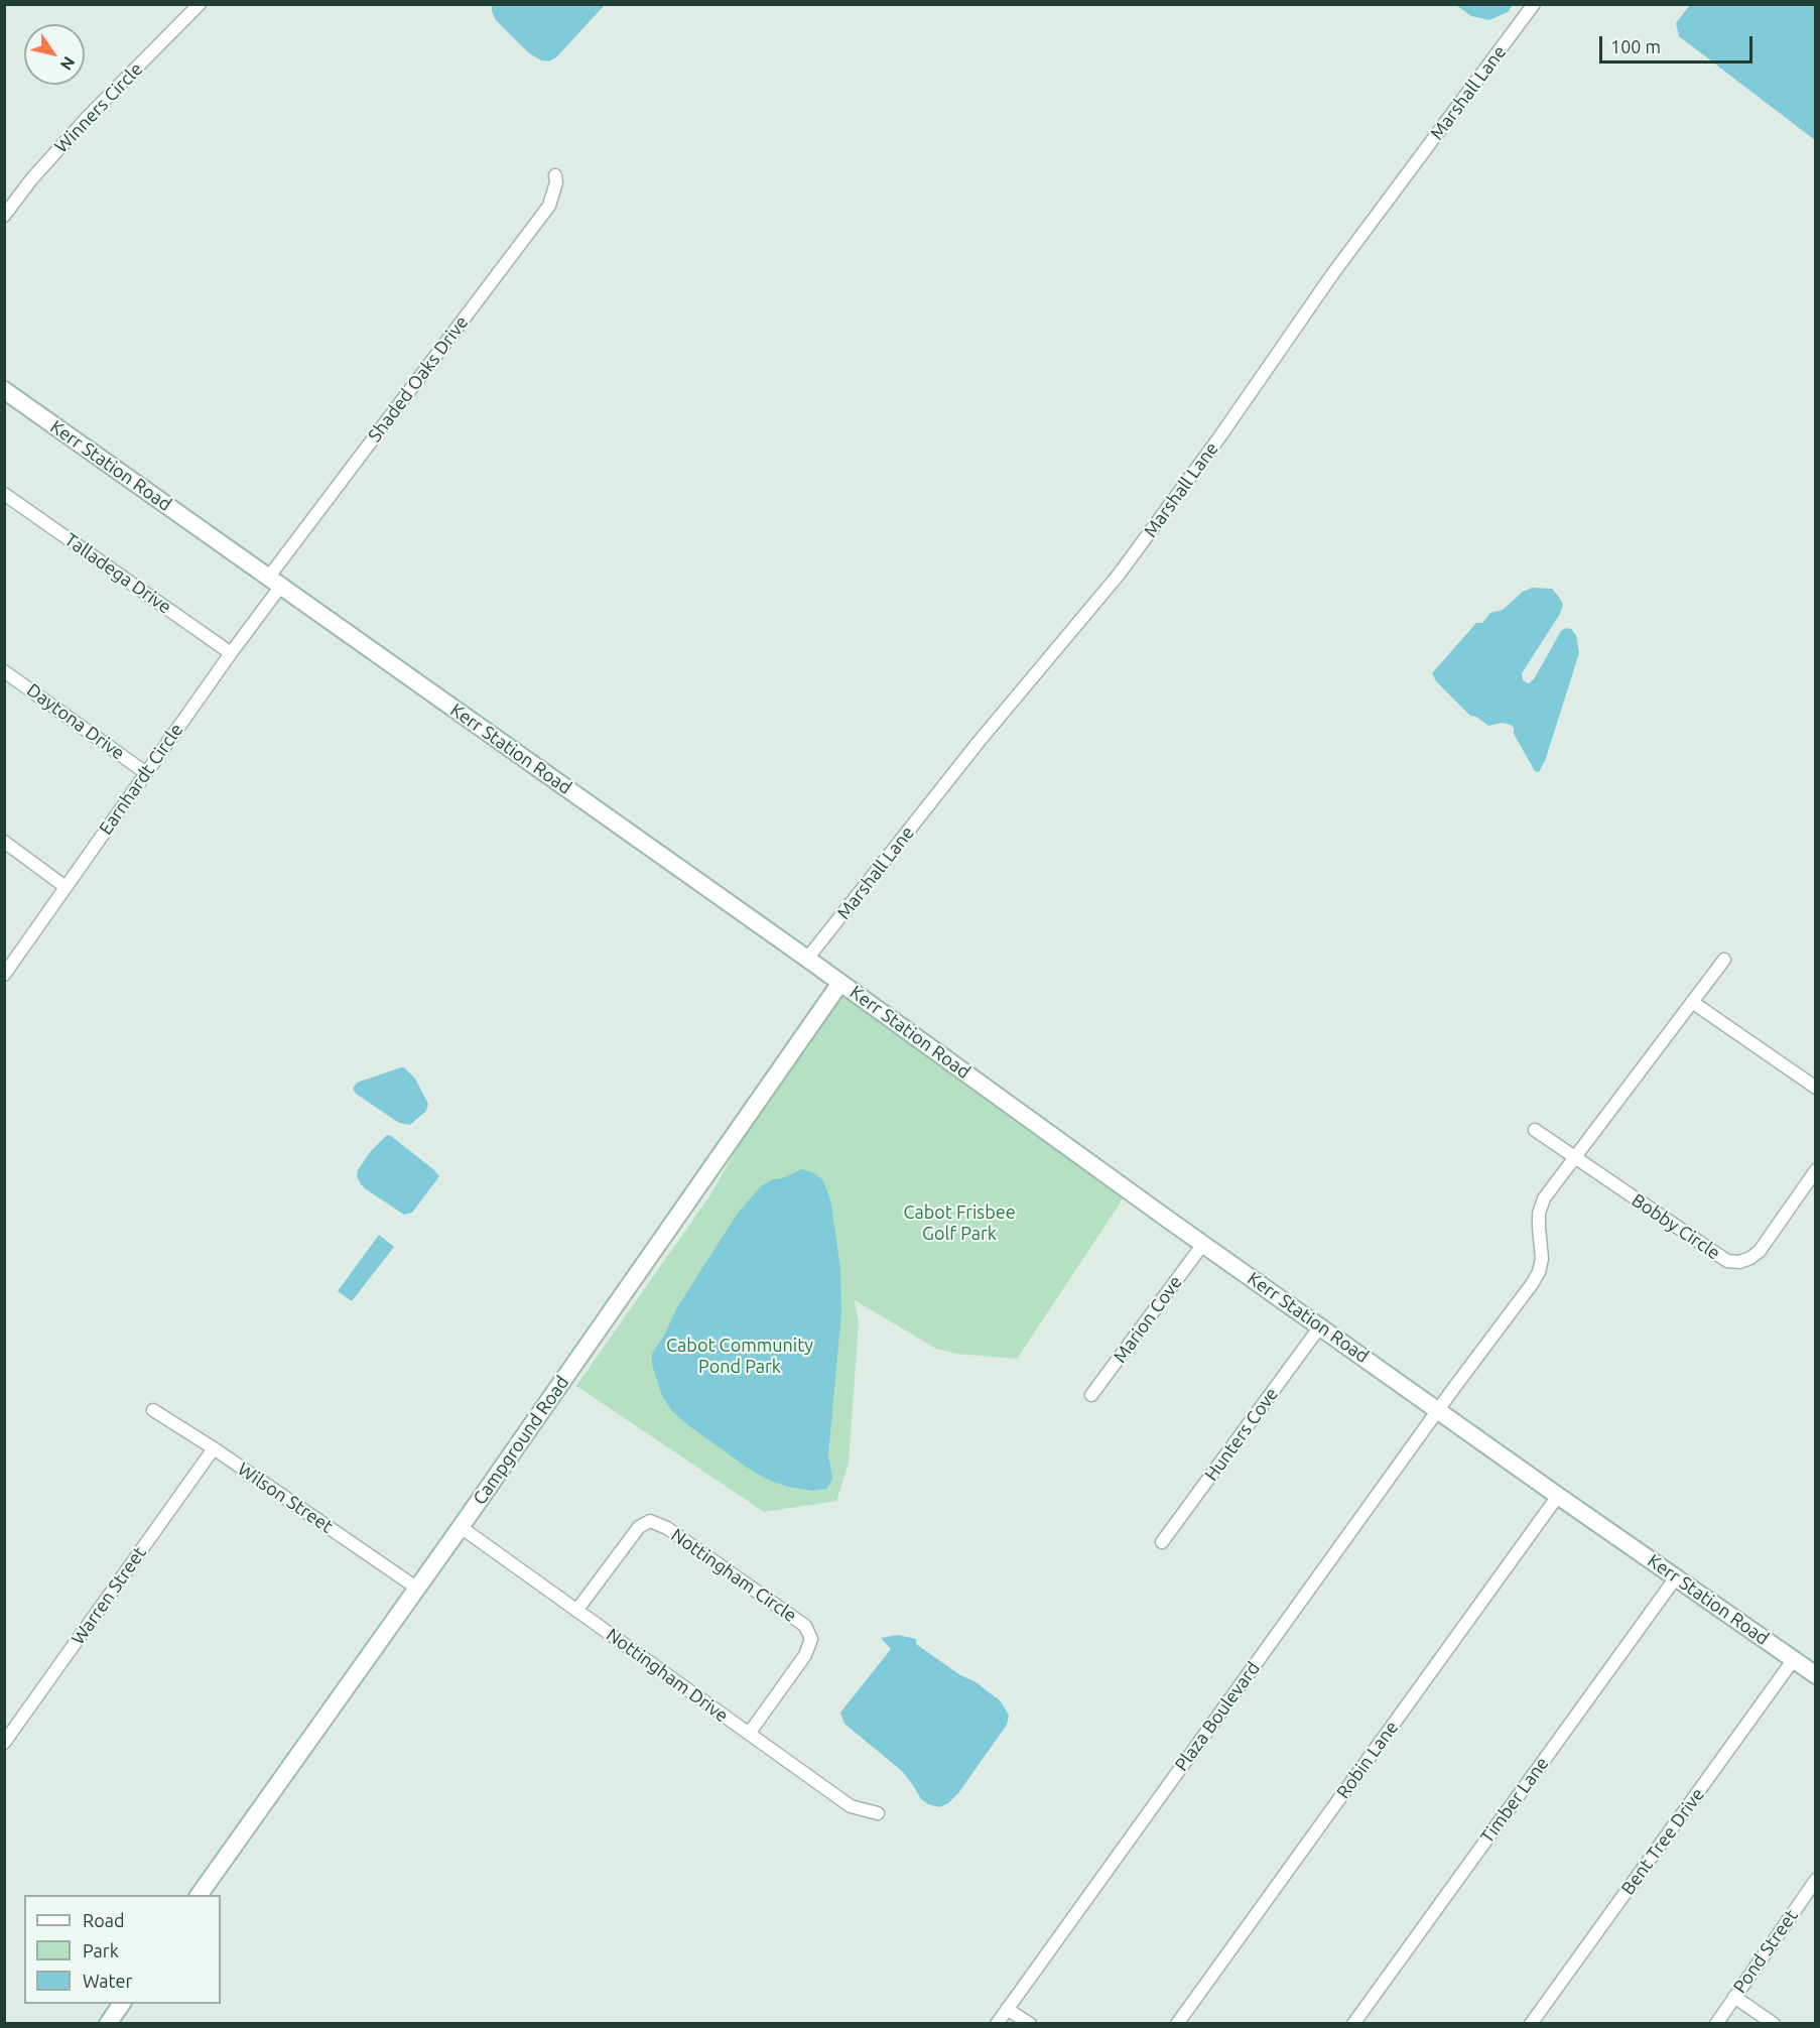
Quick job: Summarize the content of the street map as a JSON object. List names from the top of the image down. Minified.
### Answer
{"streets":{"street":["Marshall Lane","Winners Circle","Shaded Oaks Drive","Kerr Station Road","Talladega Drive","Daytona Drive","Earnhardt Circle","Bobby Circle","Marion Cove","Hunters Cove","Campground Road","Wilson Street","Nottingham Circle","Warren Street","Nottingham Drive","Plaza Boulevard","Robin Lane","Timber Lane","Bent Tree Drive","Pond Street"]},"crossings":[["Marshall Lane","Kerr Station Road"],["Shaded Oaks Drive","Kerr Station Road"],["Shaded Oaks Drive","Earnhardt Circle"],["Kerr Station Road","Earnhardt Circle"],["Kerr Station Road","Marion Cove"],["Kerr Station Road","Hunters Cove"],["Kerr Station Road","Campground Road"],["Kerr Station Road","Plaza Boulevard"],["Kerr Station Road","Robin Lane"],["Kerr Station Road","Timber Lane"],["Kerr Station Road","Bent Tree Drive"],["Talladega Drive","Earnhardt Circle"],["Daytona Drive","Earnhardt Circle"],["Bobby Circle","Plaza Boulevard"],["Campground Road","Wilson Street"],["Campground Road","Nottingham Drive"],["Wilson Street","Warren Street"],["Nottingham Circle","Nottingham Drive"]],"parks":["Cabot Frisbee Golf Park","Cabot Community Pond Park"],"legend":["Road","Park","Water"],"scale_bar":"100 m","north":"bottom right"}
